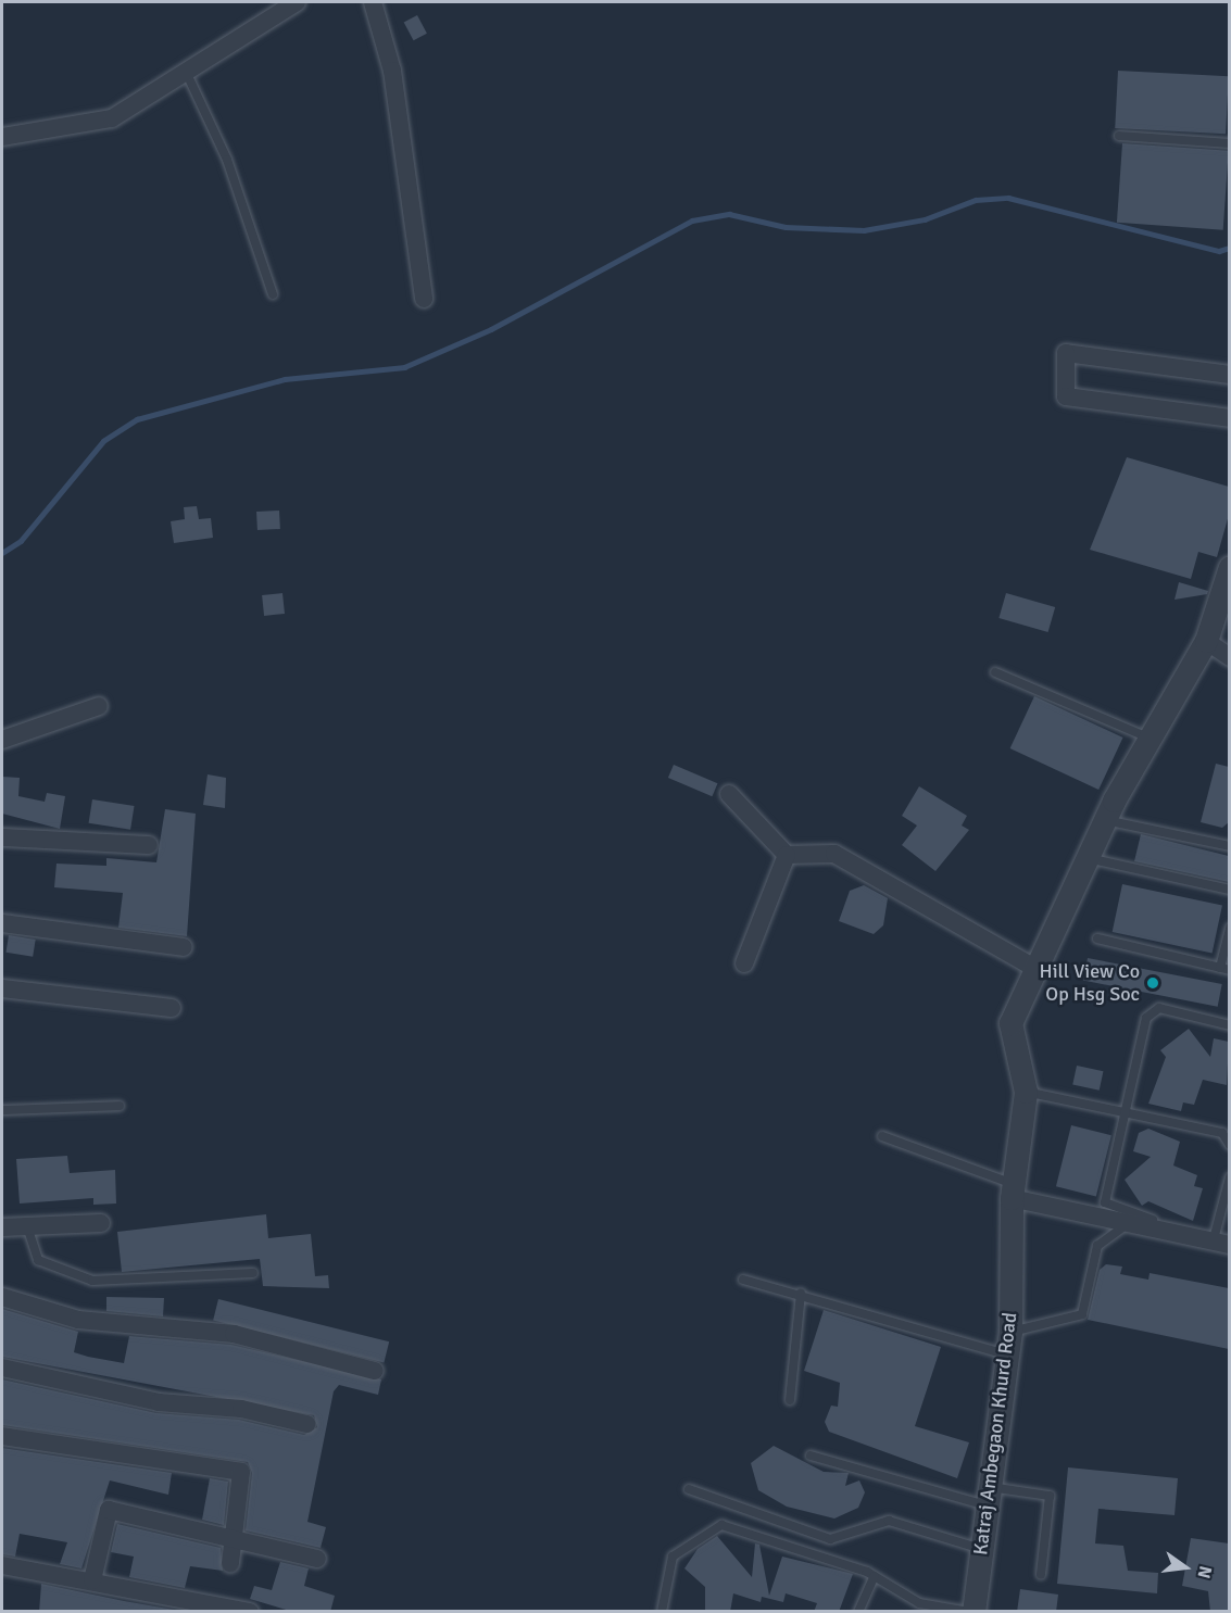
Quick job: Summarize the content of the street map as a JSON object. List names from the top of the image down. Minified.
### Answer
{"streets":{"street":["Katraj Ambegaon Khurd Road"]},"places":["Hill View Co Op Hsg Soc"],"north":"right"}
